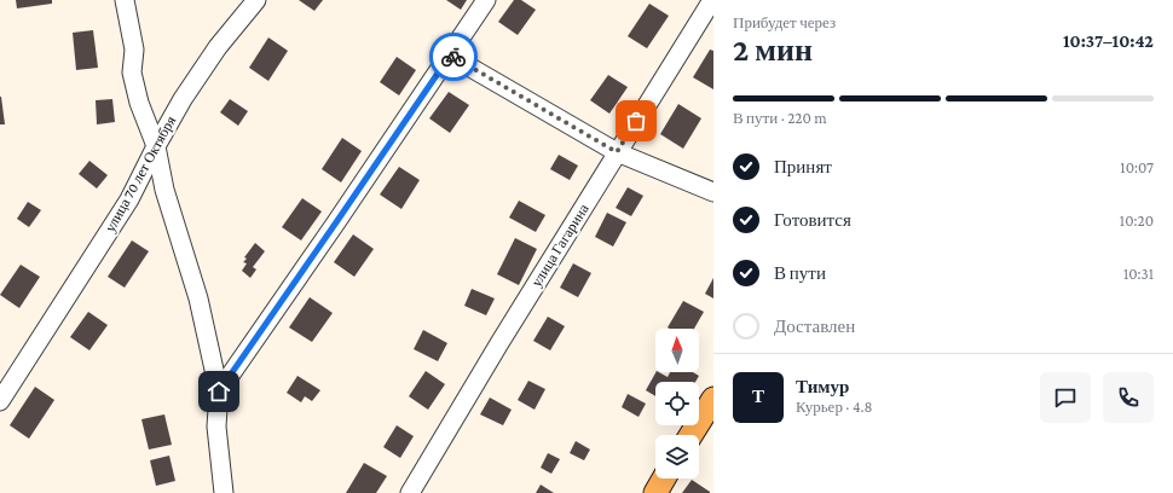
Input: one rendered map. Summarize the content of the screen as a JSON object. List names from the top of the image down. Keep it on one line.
{"streets":{"street":["улица 70 лет Октября","улица Гагарина"]},"north":"top","page":{"heading":["2 мин","Прибудет через","10:37–10:42"],"panel":["Тимур","Курьер · 4.8"],"bar":"В пути · 220 m","list":[["Принят","10:07"],["Готовится","10:20"],["В пути","10:31"],"Доставлен"],"round":"Т"}}
